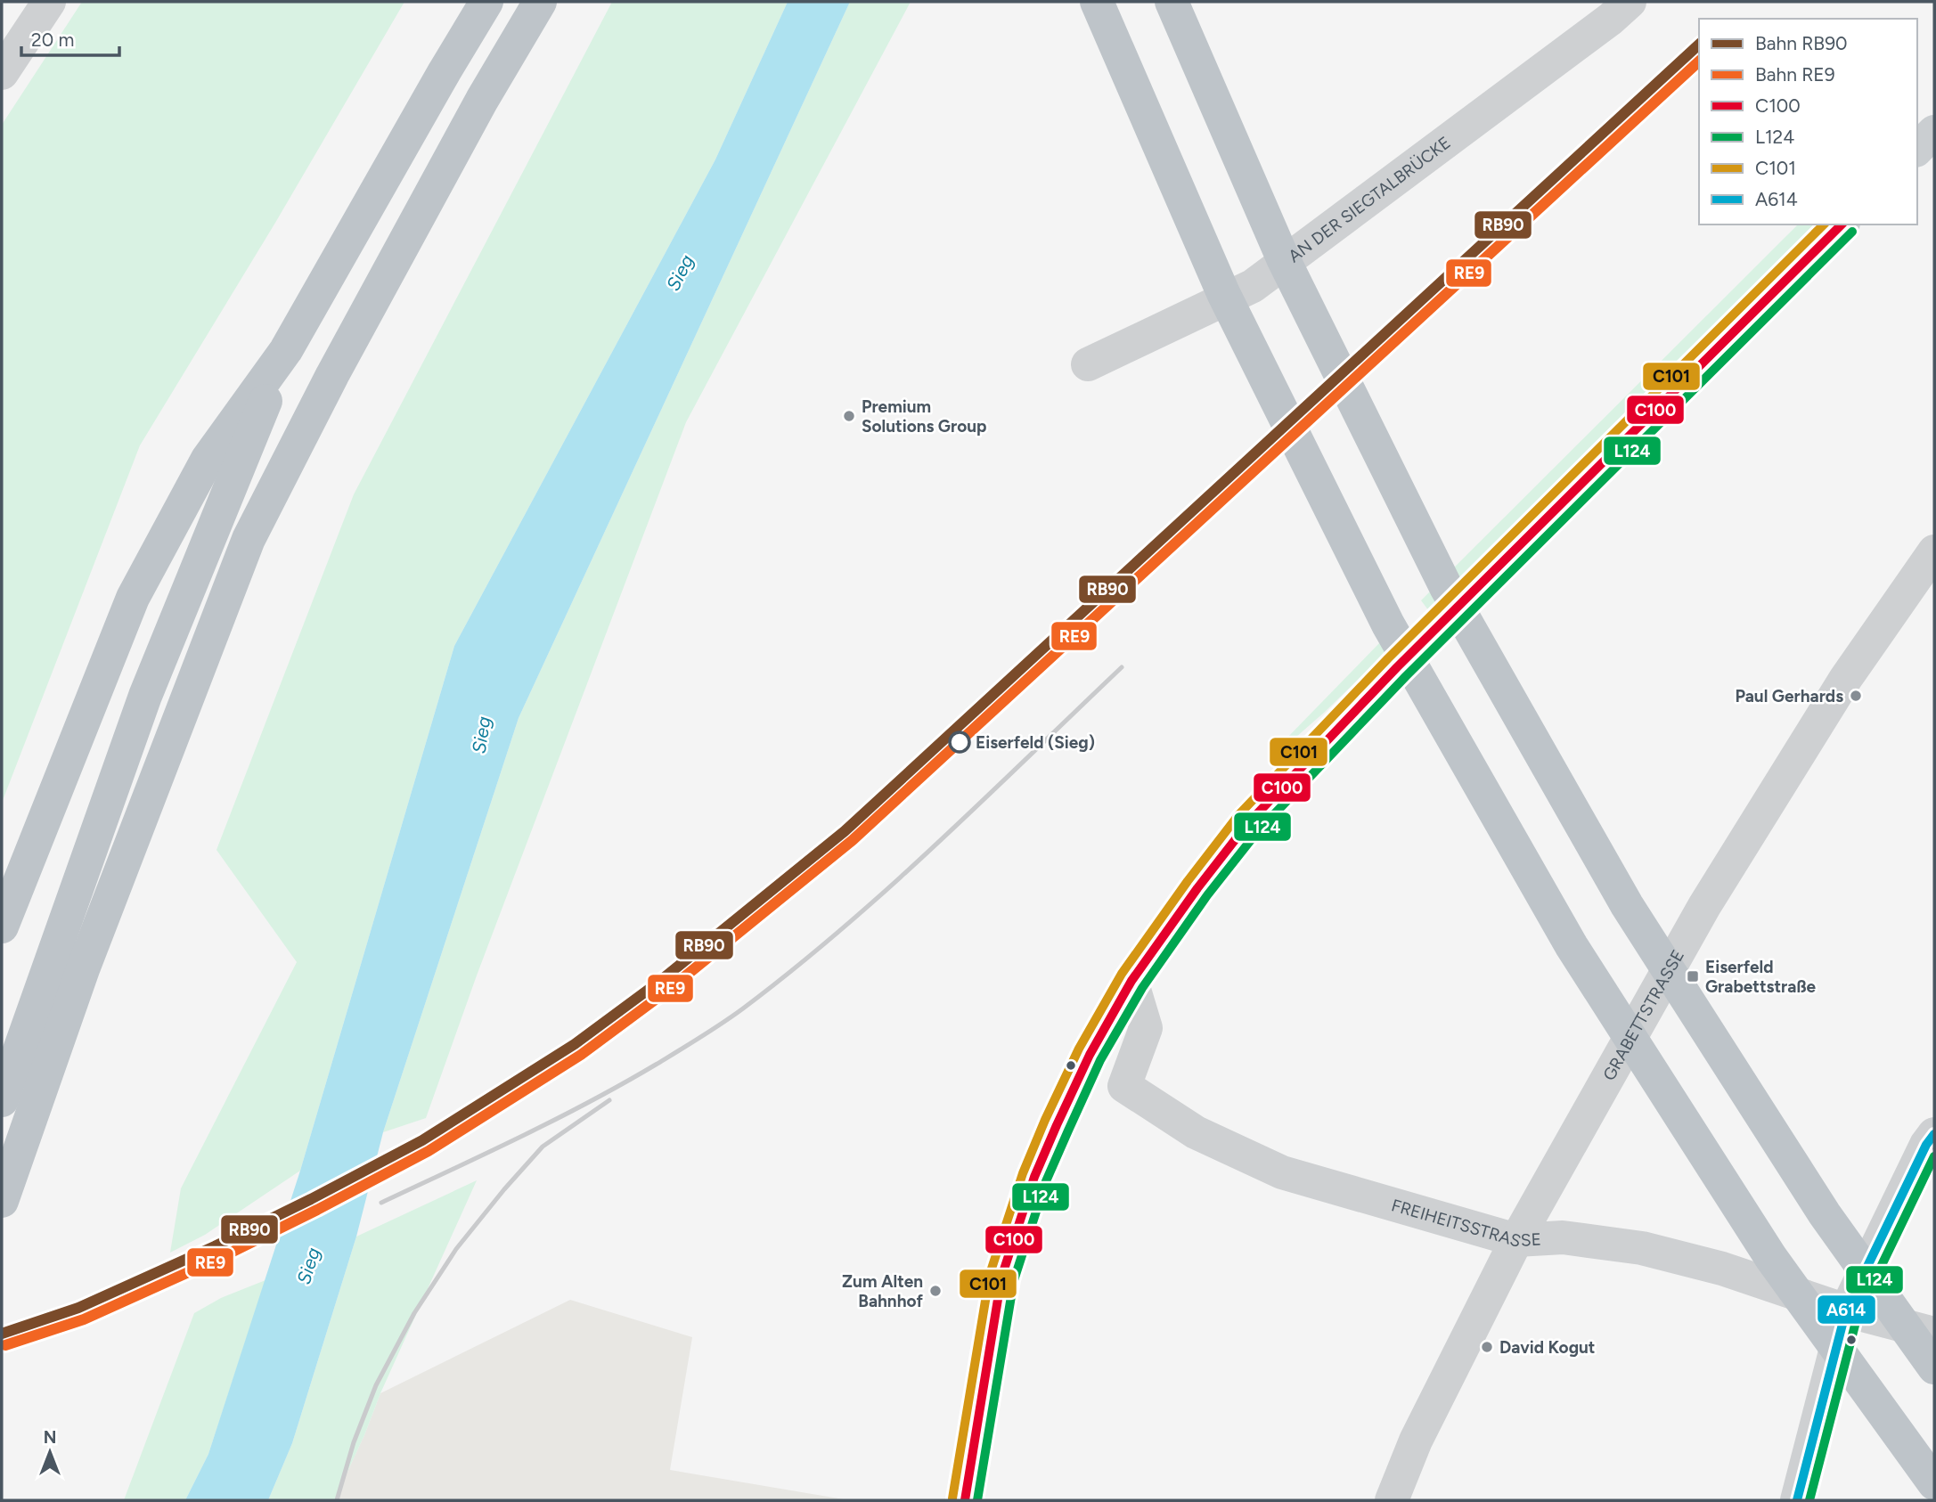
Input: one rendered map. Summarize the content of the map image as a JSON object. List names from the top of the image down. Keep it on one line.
{"streets":{"street":["AN DER SIEGTALBRÜCKE","GRABETTSTRASSE","FREIHEITSSTRASSE"]},"crossings":[["GRABETTSTRASSE","FREIHEITSSTRASSE"]],"water":["Sieg"],"places":{"other":["Premium Solutions Group","Paul Gerhards","Eiserfeld (Sieg)","Zum Alten Bahnhof","David Kogut"],"transit":["Eiserfeld Grabettstraße"]},"lines":["rail line RB90","rail line RE9","transit line C100","transit line C101","transit line L124","transit line A614"],"legend":["Bahn RB90","Bahn RE9","C100","L124","C101","A614"],"scale_bar":"20 m","north":"top"}
